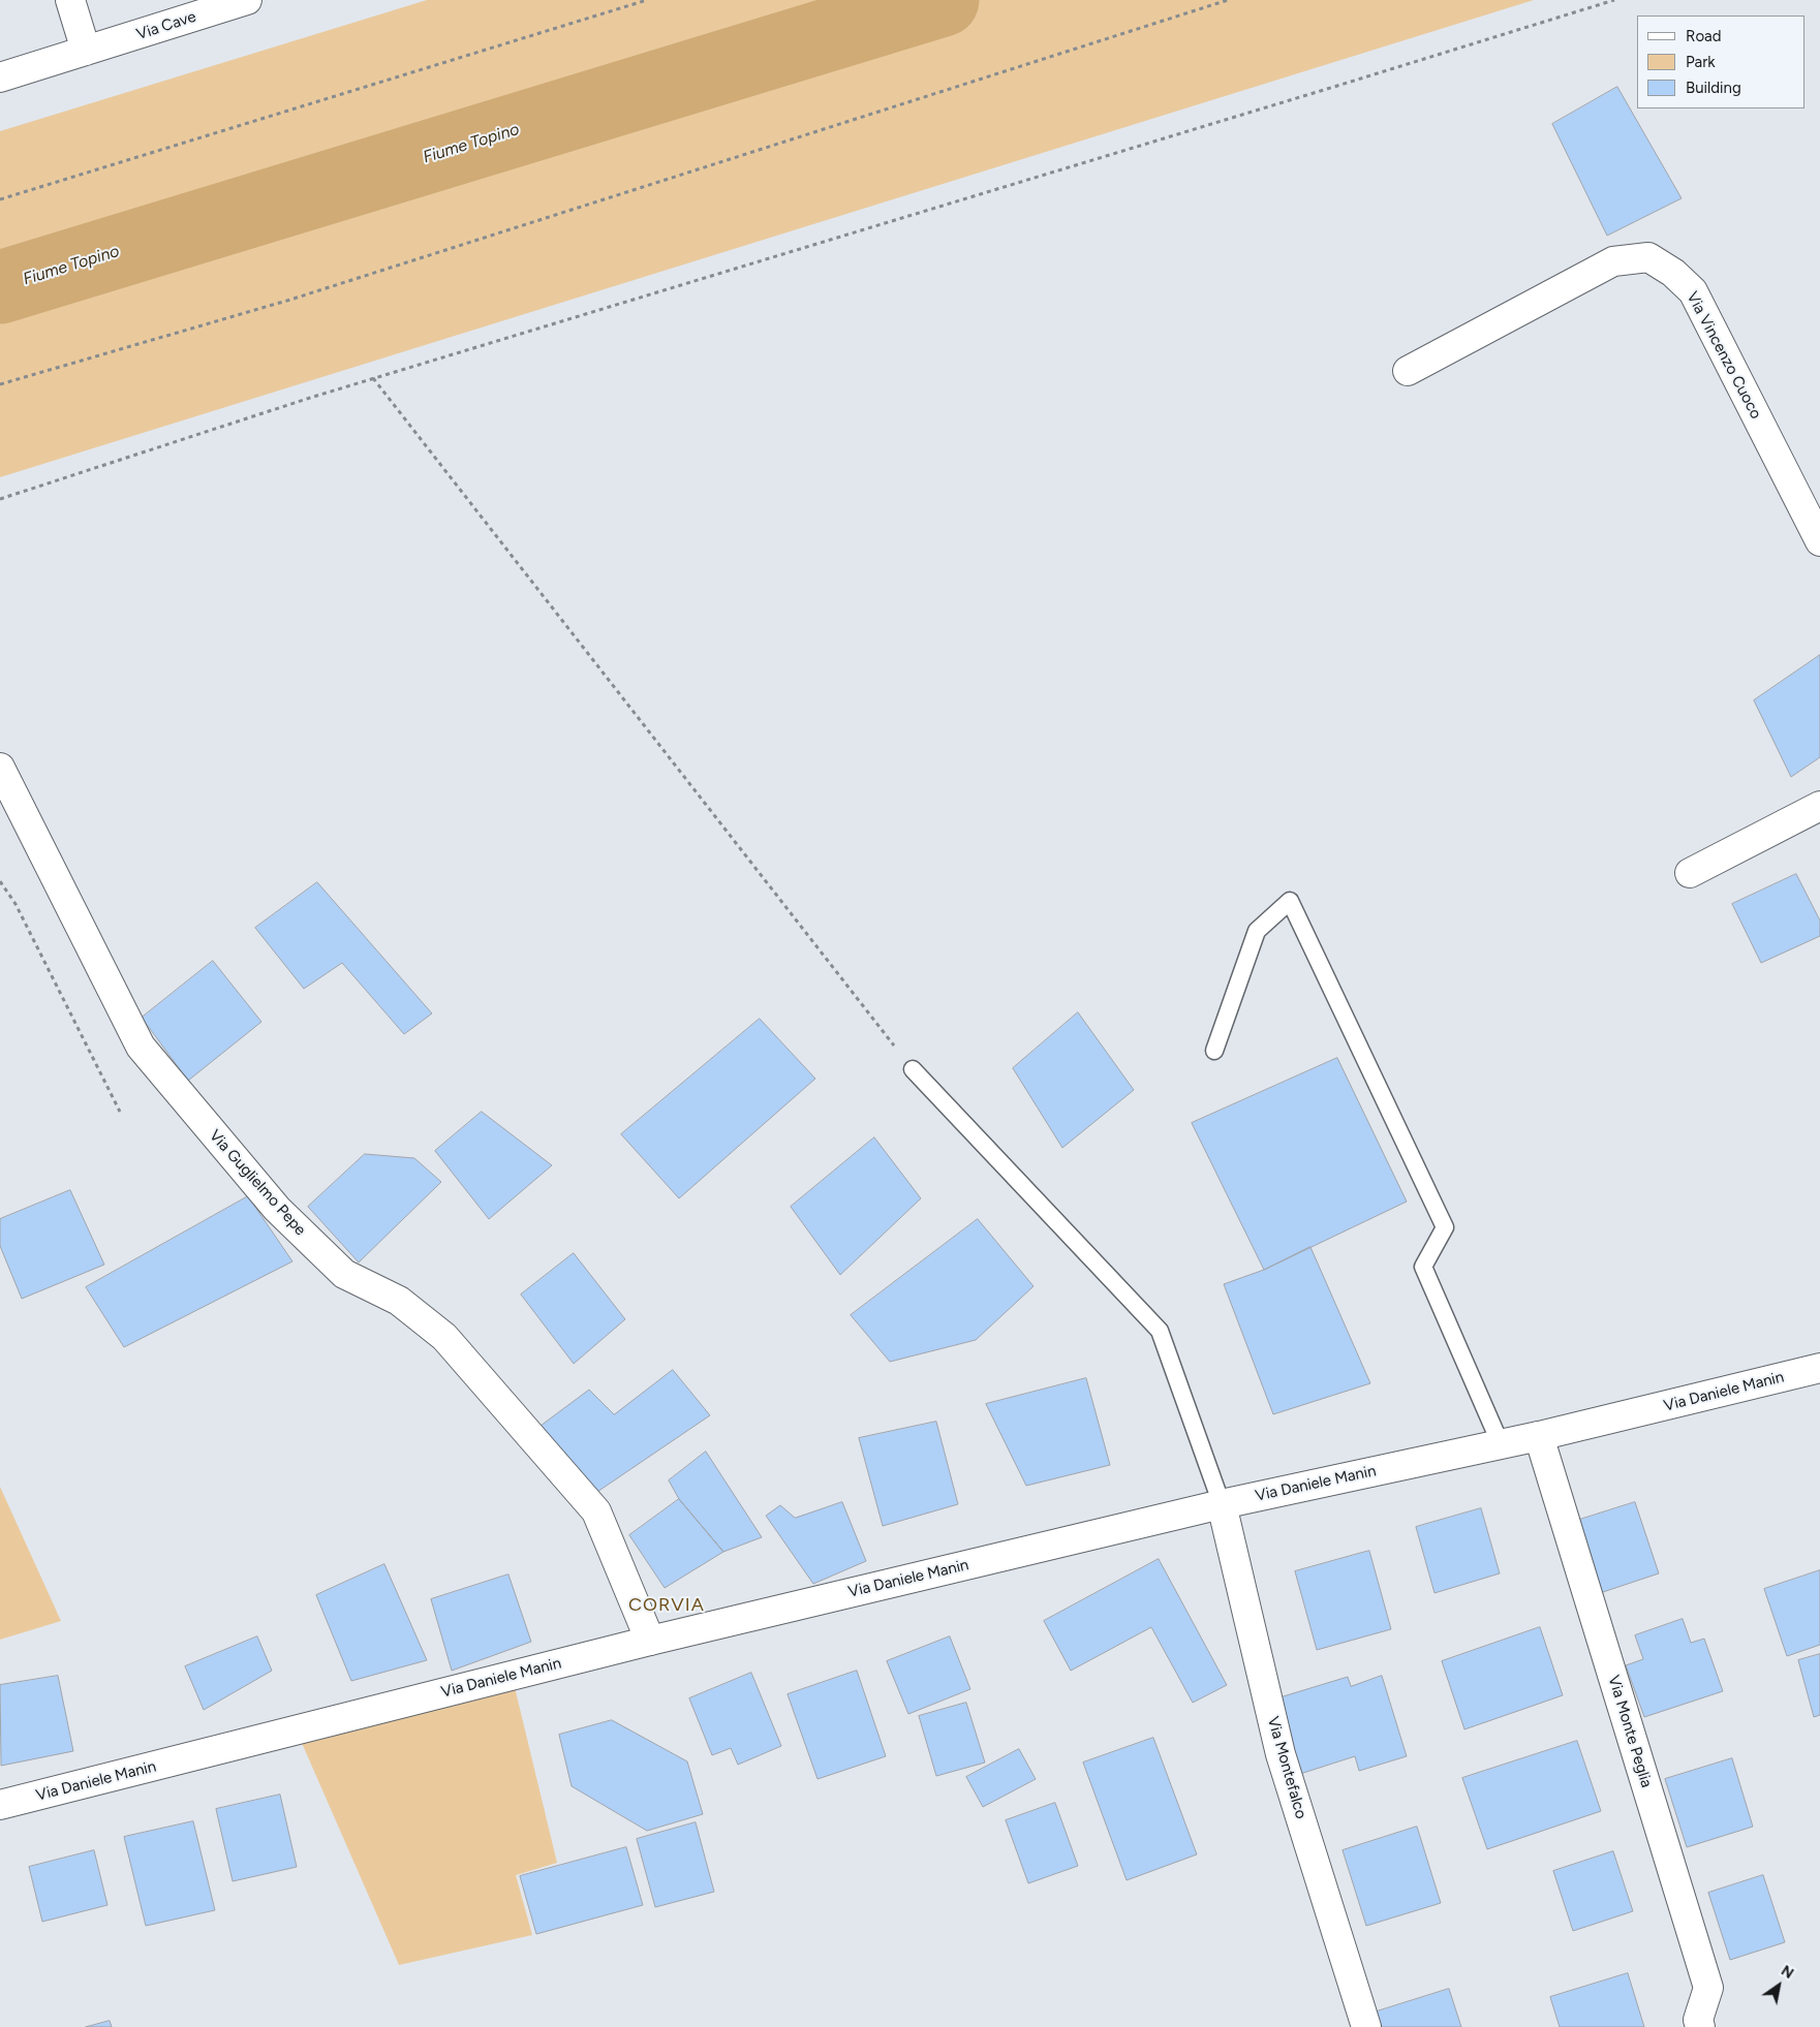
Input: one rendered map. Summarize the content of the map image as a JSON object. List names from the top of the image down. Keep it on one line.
{"streets":{"street":["Via Cave","Via Vincenzo Cuoco","Via Guglielmo Pepe","Via Daniele Manin","Via Monte Peglia","Via Montefalco"]},"crossings":[["Via Guglielmo Pepe","Via Daniele Manin"],["Via Daniele Manin","Via Monte Peglia"],["Via Daniele Manin","Via Montefalco"]],"districts":["CORVIA"],"water":["Fiume Topino"],"legend":["Road","Park","Building"],"north":"top right"}
